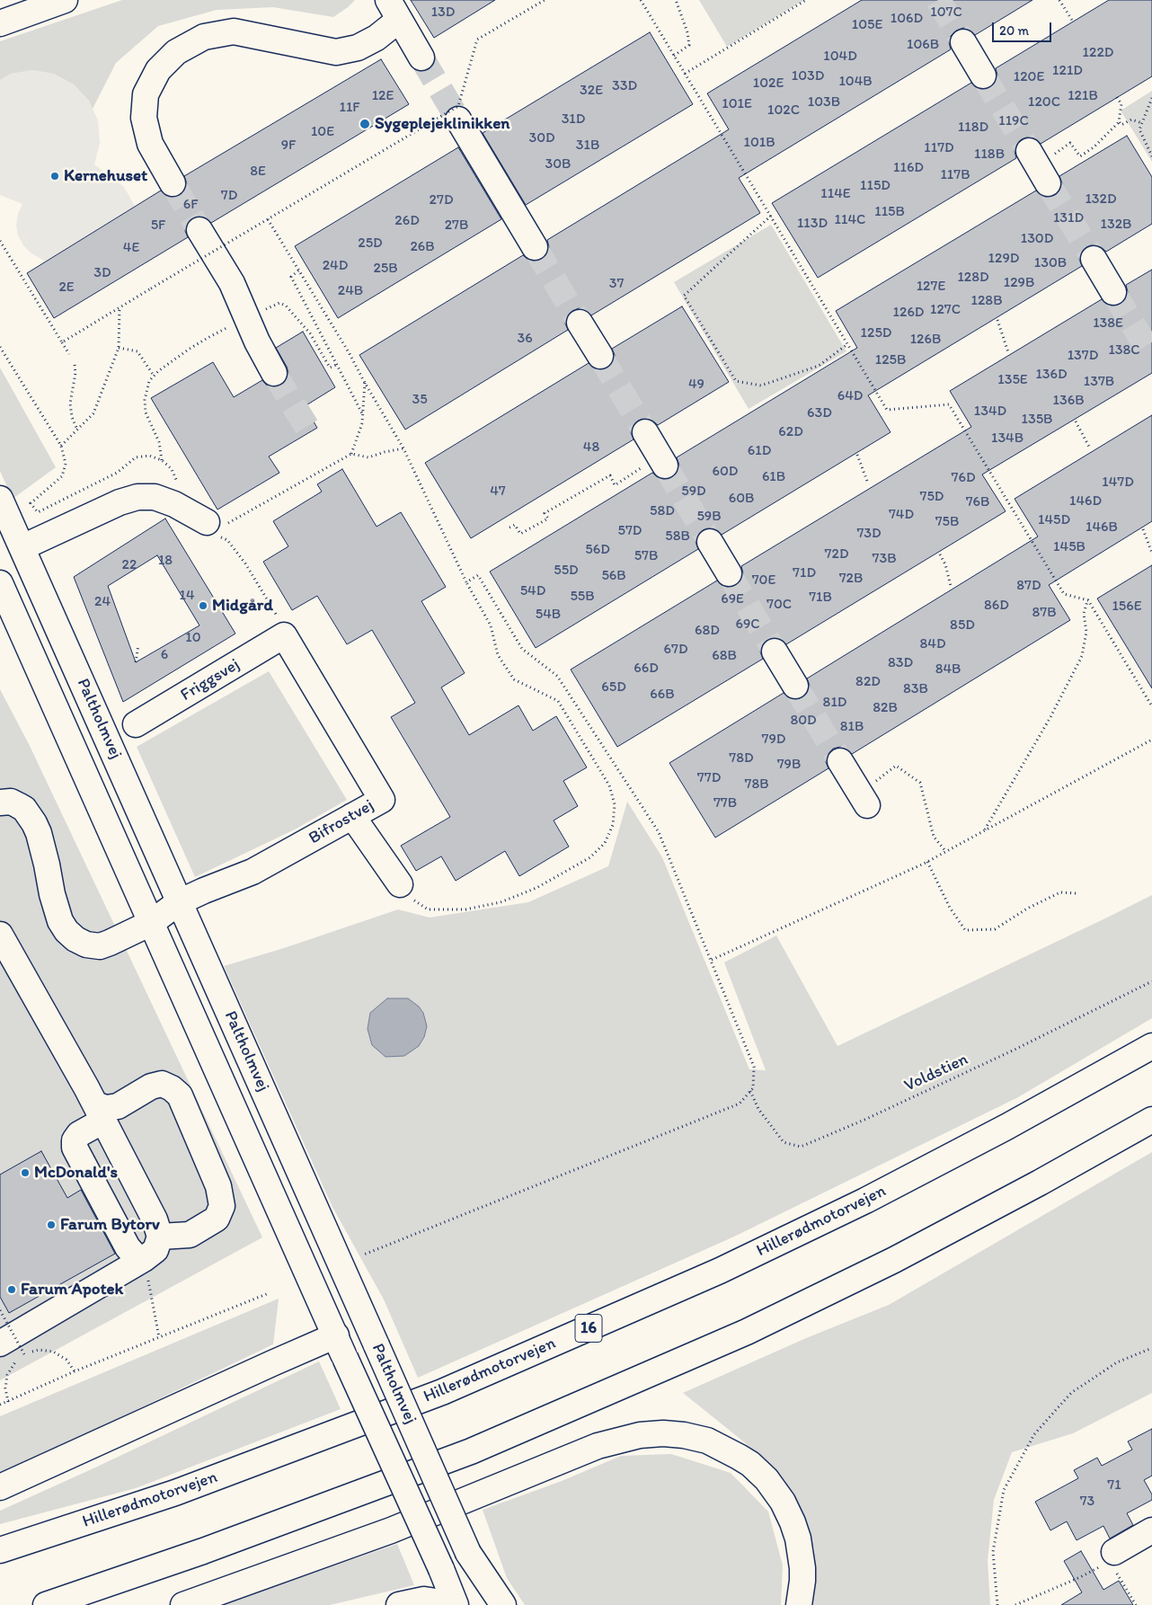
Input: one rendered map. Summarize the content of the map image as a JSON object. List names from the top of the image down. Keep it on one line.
{"streets":{"main road":["Friggsvej","Paltholmvej","Bifrostvej","Hillerødmotorvejen","16"],"path":["Voldstien"]},"crossings":[["Friggsvej","Bifrostvej"],["Paltholmvej","Bifrostvej"]],"places":["Sygeplejeklinikken","Kernehuset","Midgård","McDonald's","Farum Bytorv","Farum Apotek"],"house_numbers":["13D","107C","106D","105E","106B","122D","104D","121D","103D","120E","104B","102E","33D","32E","12E","121B","103B","120C","101E","11F","102C","31D","119C","118D","10E","30D","101B","9F","31B","117D","118B","30B","116D","8E","117B","115D","114E","7D","132D","27D","6F","115B","131D","114C","26D","113D","132B","5F","27B","130D","25D","26B","4E","129D","130B","24D","25B","3D","128D","129B","37","127E","2E","24B","128B","127C","126D","138E","125D","36","126B","138C","137D","125B","136D","135E","137B","49","64D","35","136B","134D","63D","135B","62D","134B","48","61D","60D","61B","76D","147D","47","59D","75D","60B","146D","76B","58D","74D","59B","145D","75B","146B","57D","73D","58B","145B","56D","72D","57B","73B","18","22","55D","71D","56B","72B","70E","87D","54D","14","55B","71B","69E","24","70C","86D","156E","87B","54B","69C","85D","68D","10","84D","67D","6","68B","83D","66D","84B","82D","65D","83B","66B","81D","82B","80D","81B","79D","78D","79B","77D","78B","77B","71","73"],"scale_bar":"20 m"}
